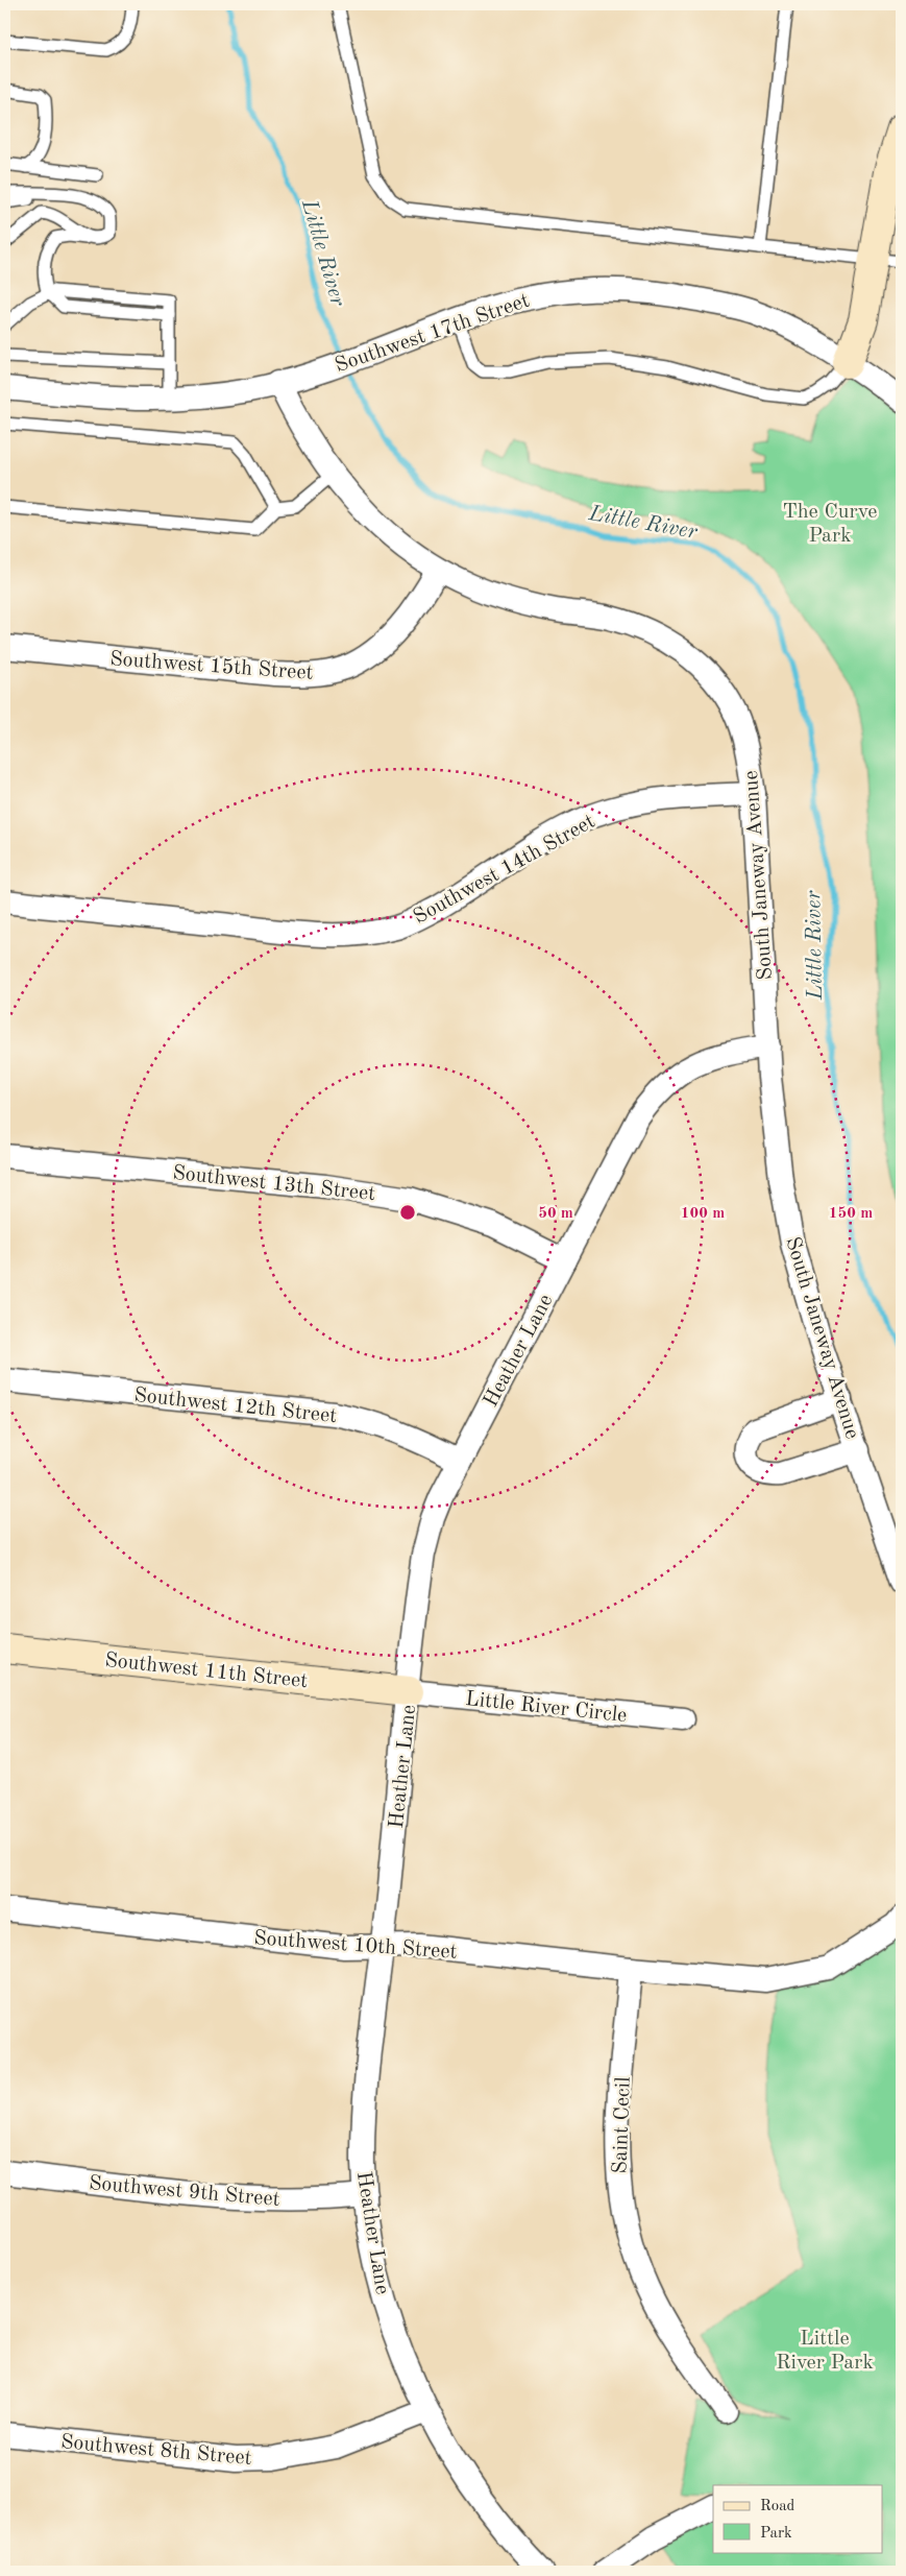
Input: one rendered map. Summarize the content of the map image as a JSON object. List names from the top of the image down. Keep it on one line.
{"streets":{"street":["Southwest 17th Street","Southwest 15th Street","Southwest 14th Street","South Janeway Avenue","Southwest 13th Street","Heather Lane","Southwest 12th Street","Southwest 11th Street","Little River Circle","Southwest 10th Street","Saint Cecil","Southwest 9th Street","Southwest 8th Street"]},"crossings":[["Southwest 17th Street","South Janeway Avenue"],["Southwest 15th Street","South Janeway Avenue"],["Southwest 14th Street","South Janeway Avenue"],["South Janeway Avenue","Heather Lane"],["Southwest 13th Street","Heather Lane"],["Heather Lane","Southwest 12th Street"],["Heather Lane","Southwest 11th Street"],["Heather Lane","Little River Circle"],["Heather Lane","Southwest 10th Street"],["Heather Lane","Southwest 9th Street"],["Heather Lane","Southwest 8th Street"],["Southwest 11th Street","Little River Circle"],["Southwest 10th Street","Saint Cecil"]],"water":["Little River"],"parks":["The Curve Park","Little River Park"],"legend":["Road","Park"],"rings":["50 m","100 m","150 m"]}
